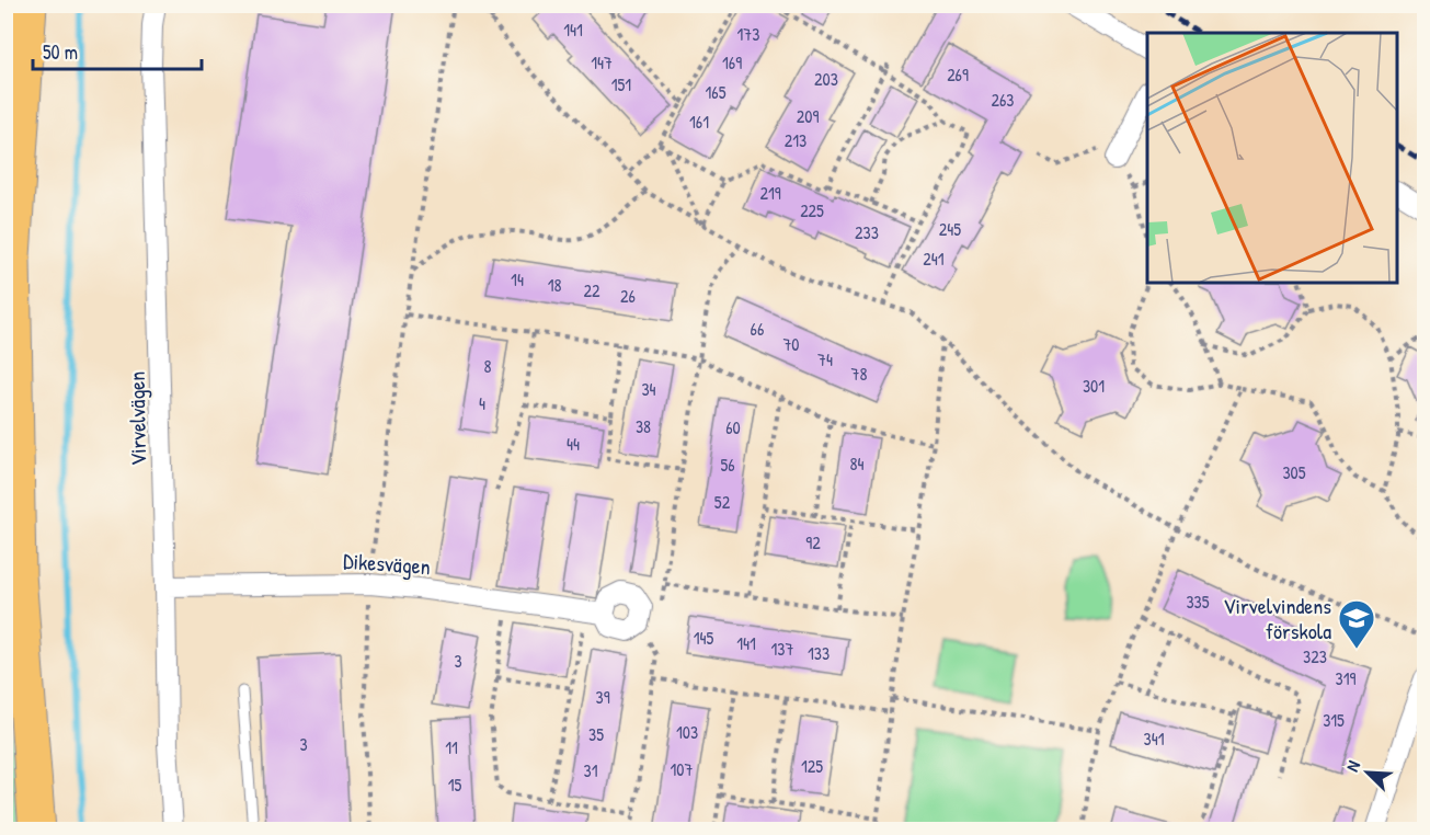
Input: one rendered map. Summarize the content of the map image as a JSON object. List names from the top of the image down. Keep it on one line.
{"streets":{"street":["Virvelvägen","Dikesvägen"]},"crossings":[["Virvelvägen","Dikesvägen"]],"places":{"school or university":["Virvelvindens förskola"]},"house_numbers":["141","173","147","169","269","203","151","165","263","209","161","213","219","225","245","233","241","14","18","22","26","66","70","74","8","78","301","34","4","38","60","44","84","56","305","52","92","335","145","141","137","133","323","3","319","39","315","103","35","341","3","11","125","107","31","15"],"scale_bar":"50 m","north":"top left"}
